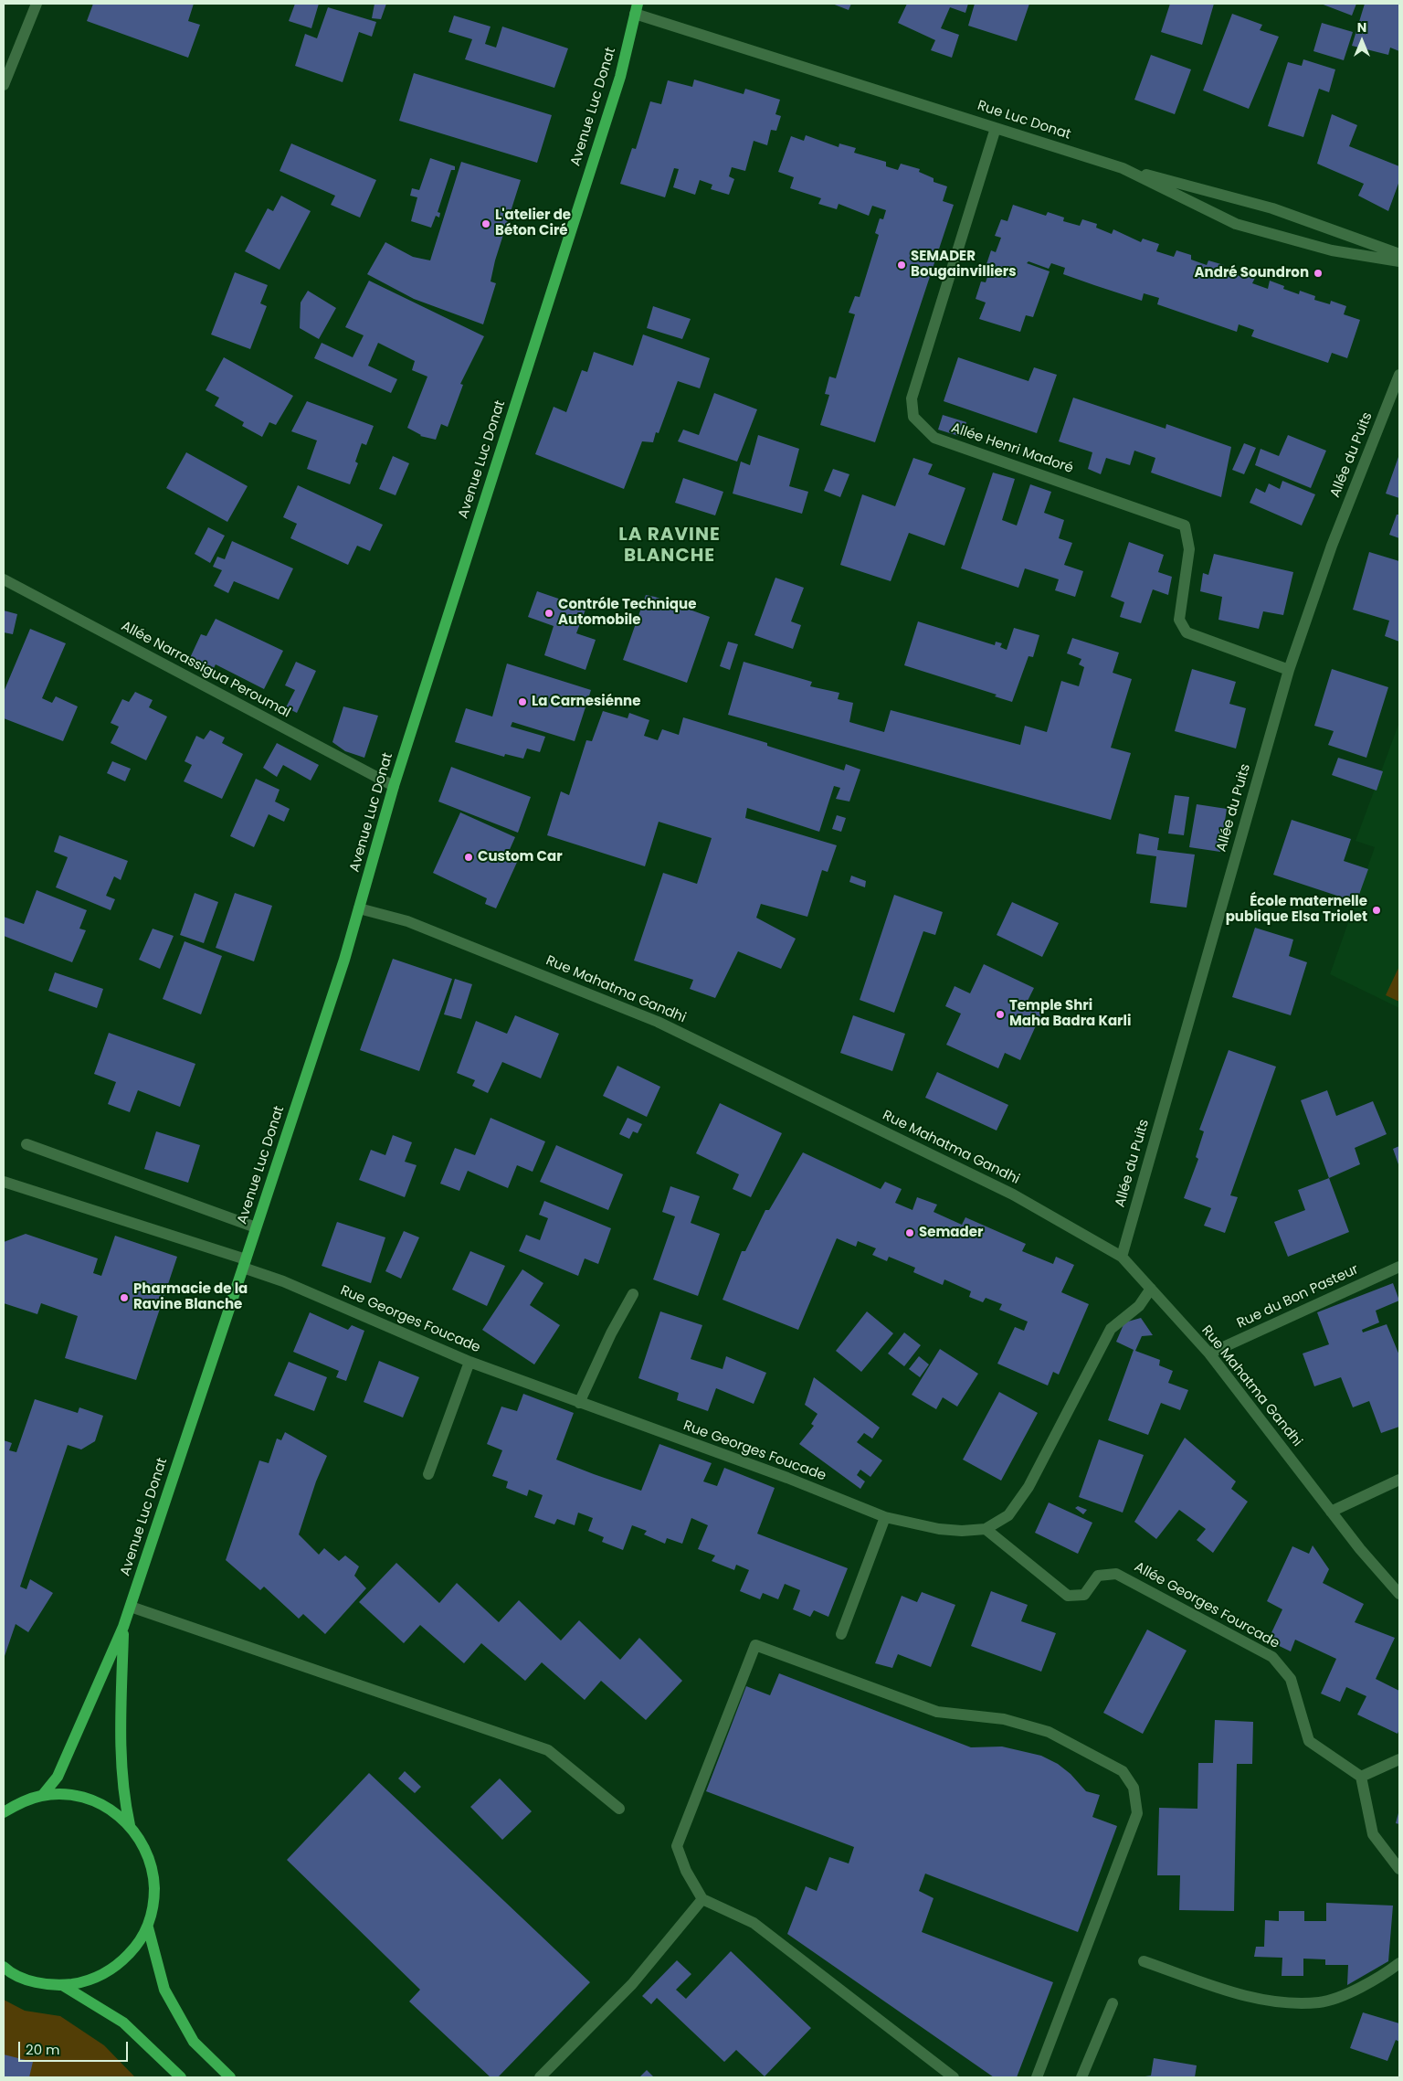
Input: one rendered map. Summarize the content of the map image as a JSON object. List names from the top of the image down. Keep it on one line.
{"streets":{"main road":["Avenue Luc Donat"],"street":["Rue Luc Donat","Allée Henri Madoré","Allée du Puits","Allée Narrassigua Peroumal","Rue Mahatma Gandhi","Rue du Bon Pasteur","Rue Georges Foucade","Allée Georges Fourcade"]},"crossings":[["Avenue Luc Donat","Rue Luc Donat"],["Avenue Luc Donat","Allée Narrassigua Peroumal"],["Avenue Luc Donat","Rue Mahatma Gandhi"],["Avenue Luc Donat","Rue Georges Foucade"],["Rue Luc Donat","Allée Henri Madoré"],["Allée Henri Madoré","Allée du Puits"],["Allée du Puits","Rue Mahatma Gandhi"],["Rue Mahatma Gandhi","Rue du Bon Pasteur"],["Rue Mahatma Gandhi","Rue Georges Foucade"],["Rue Georges Foucade","Allée Georges Fourcade"]],"districts":["LA RAVINE BLANCHE"],"places":["L'atelier de Béton Ciré","SEMADER Bougainvilliers","André Soundron","Contróle Technique Automobile","La Carnesiénne","Custom Car","École maternelle publique Elsa Triolet","Temple Shri Maha Badra Karli","Semader","Pharmacie de la Ravine Blanche"],"scale_bar":"20 m","north":"top"}
